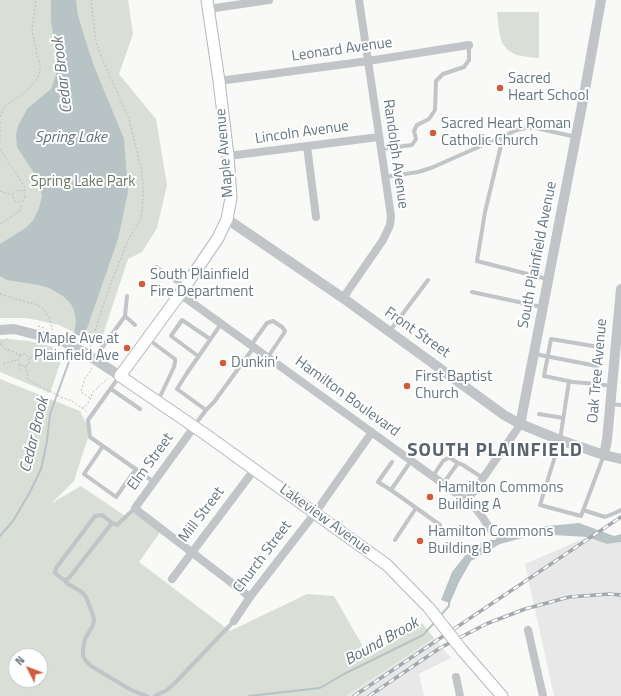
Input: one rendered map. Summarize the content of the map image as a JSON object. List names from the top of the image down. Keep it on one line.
{"streets":{"main road":["Maple Avenue","Lakeview Avenue"],"street":["Leonard Avenue","Lincoln Avenue","Randolph Avenue","South Plainfield Avenue","Front Street","Oak Tree Avenue","Hamilton Boulevard","Elm Street","Mill Street","Church Street"]},"crossings":[["Leonard Avenue","Maple Avenue"],["Leonard Avenue","Randolph Avenue"],["Lincoln Avenue","Maple Avenue"],["Lincoln Avenue","Randolph Avenue"],["Maple Avenue","Front Street"],["Maple Avenue","Hamilton Boulevard"],["Maple Avenue","Lakeview Avenue"],["Randolph Avenue","Front Street"],["South Plainfield Avenue","Front Street"],["South Plainfield Avenue","Hamilton Boulevard"],["Front Street","Oak Tree Avenue"],["Hamilton Boulevard","Church Street"],["Elm Street","Mill Street"],["Elm Street","Lakeview Avenue"],["Elm Street","Church Street"],["Mill Street","Lakeview Avenue"],["Lakeview Avenue","Church Street"]],"districts":["SOUTH PLAINFIELD"],"water":["Cedar Brook","Spring Lake","Bound Brook"],"parks":["Spring Lake Park"],"places":["Sacred Heart School","Sacred Heart Roman Catholic Church","South Plainfield Fire Department","Maple Ave at Plainfield Ave","Dunkin'","First Baptist Church","Hamilton Commons Building A","Hamilton Commons Building B"],"north":"top left"}
